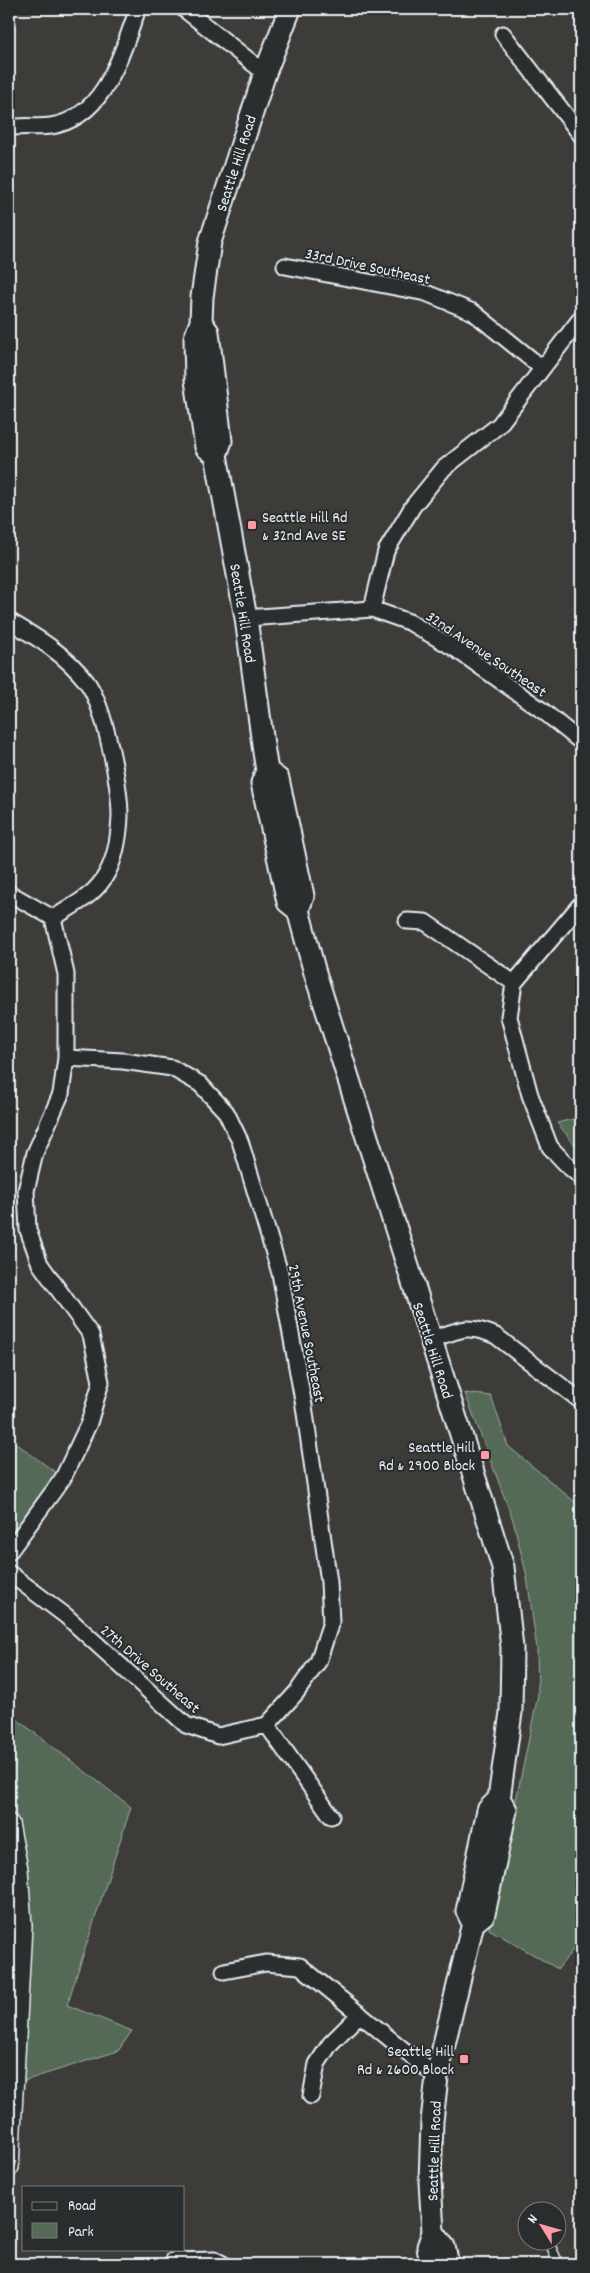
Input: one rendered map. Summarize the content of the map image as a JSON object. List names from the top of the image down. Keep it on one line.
{"streets":{"main road":["Seattle Hill Road"],"street":["33rd Drive Southeast","32nd Avenue Southeast","29th Avenue Southeast","27th Drive Southeast"]},"crossings":[["Seattle Hill Road","32nd Avenue Southeast"],["29th Avenue Southeast","27th Drive Southeast"]],"places":{"transit":["Seattle Hill Rd & 32nd Ave SE","Seattle Hill Rd & 2900 Block","Seattle Hill Rd & 2600 Block"]},"legend":["Road","Park"],"north":"top left"}
